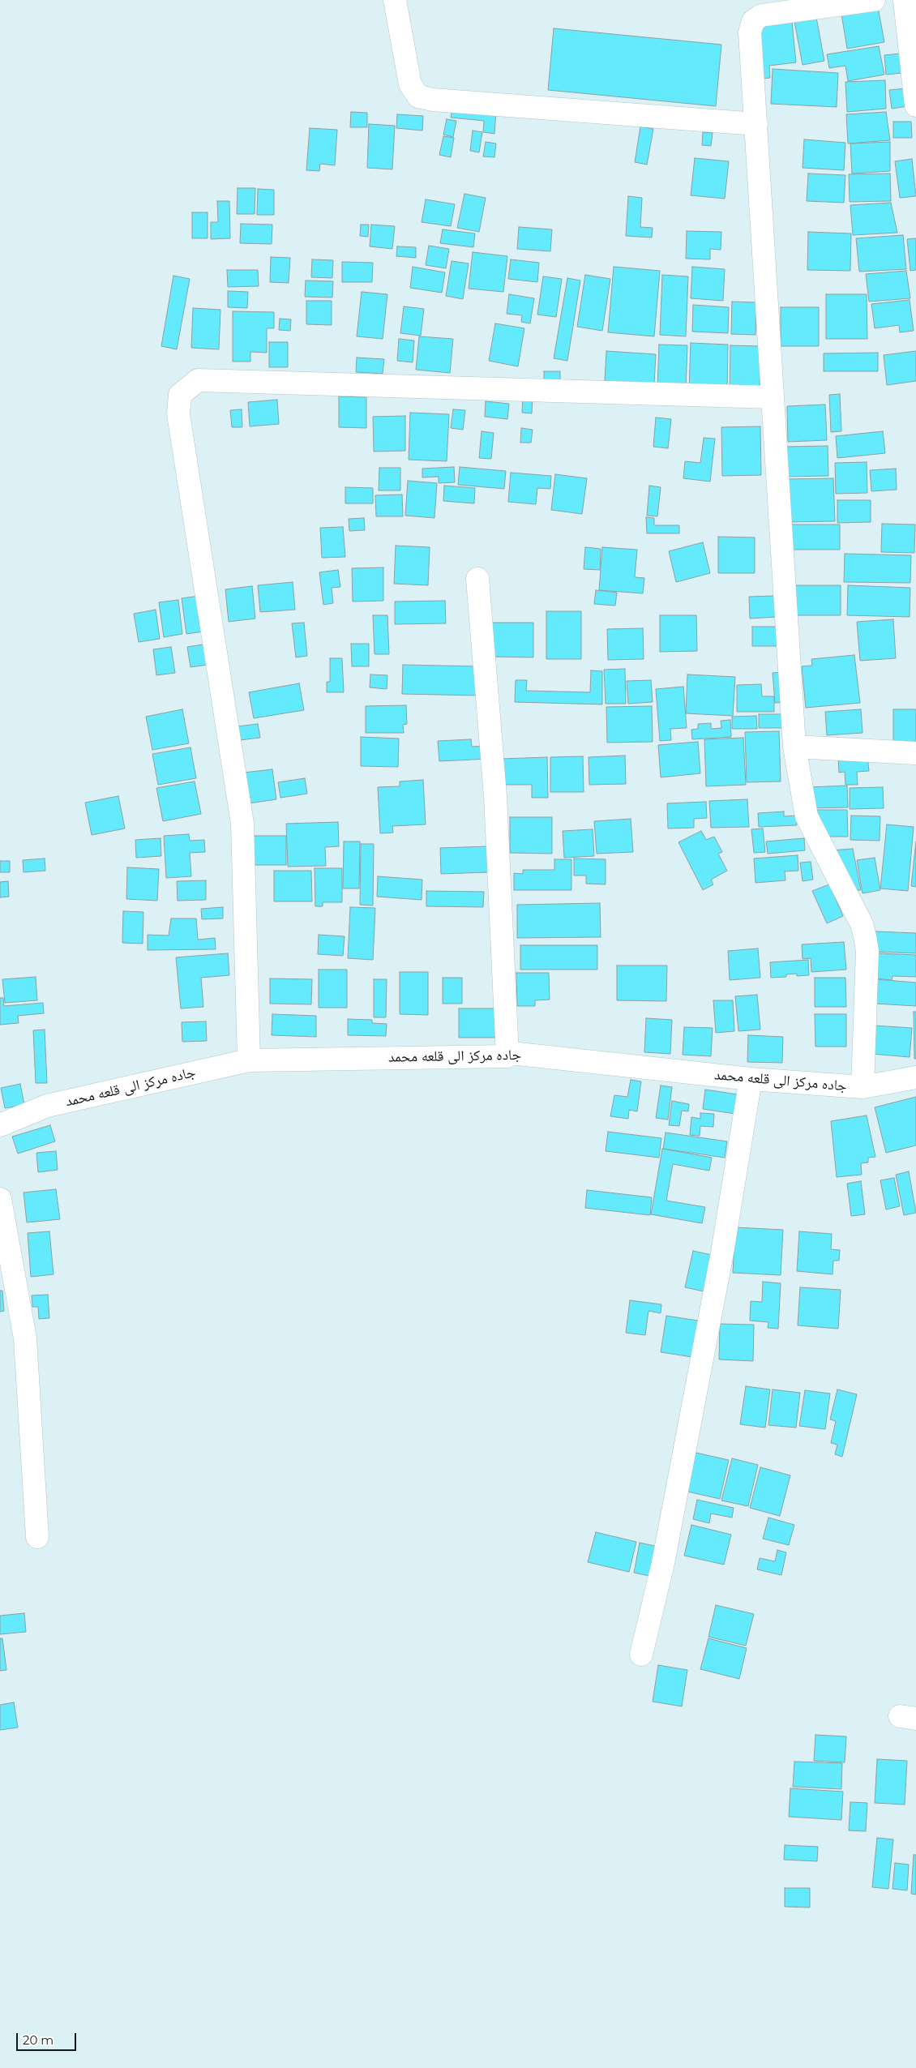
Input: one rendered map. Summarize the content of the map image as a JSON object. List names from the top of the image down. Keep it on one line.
{"streets":{"street":["جاده مرکز الی قلعه محمد"]},"scale_bar":"20 m"}
